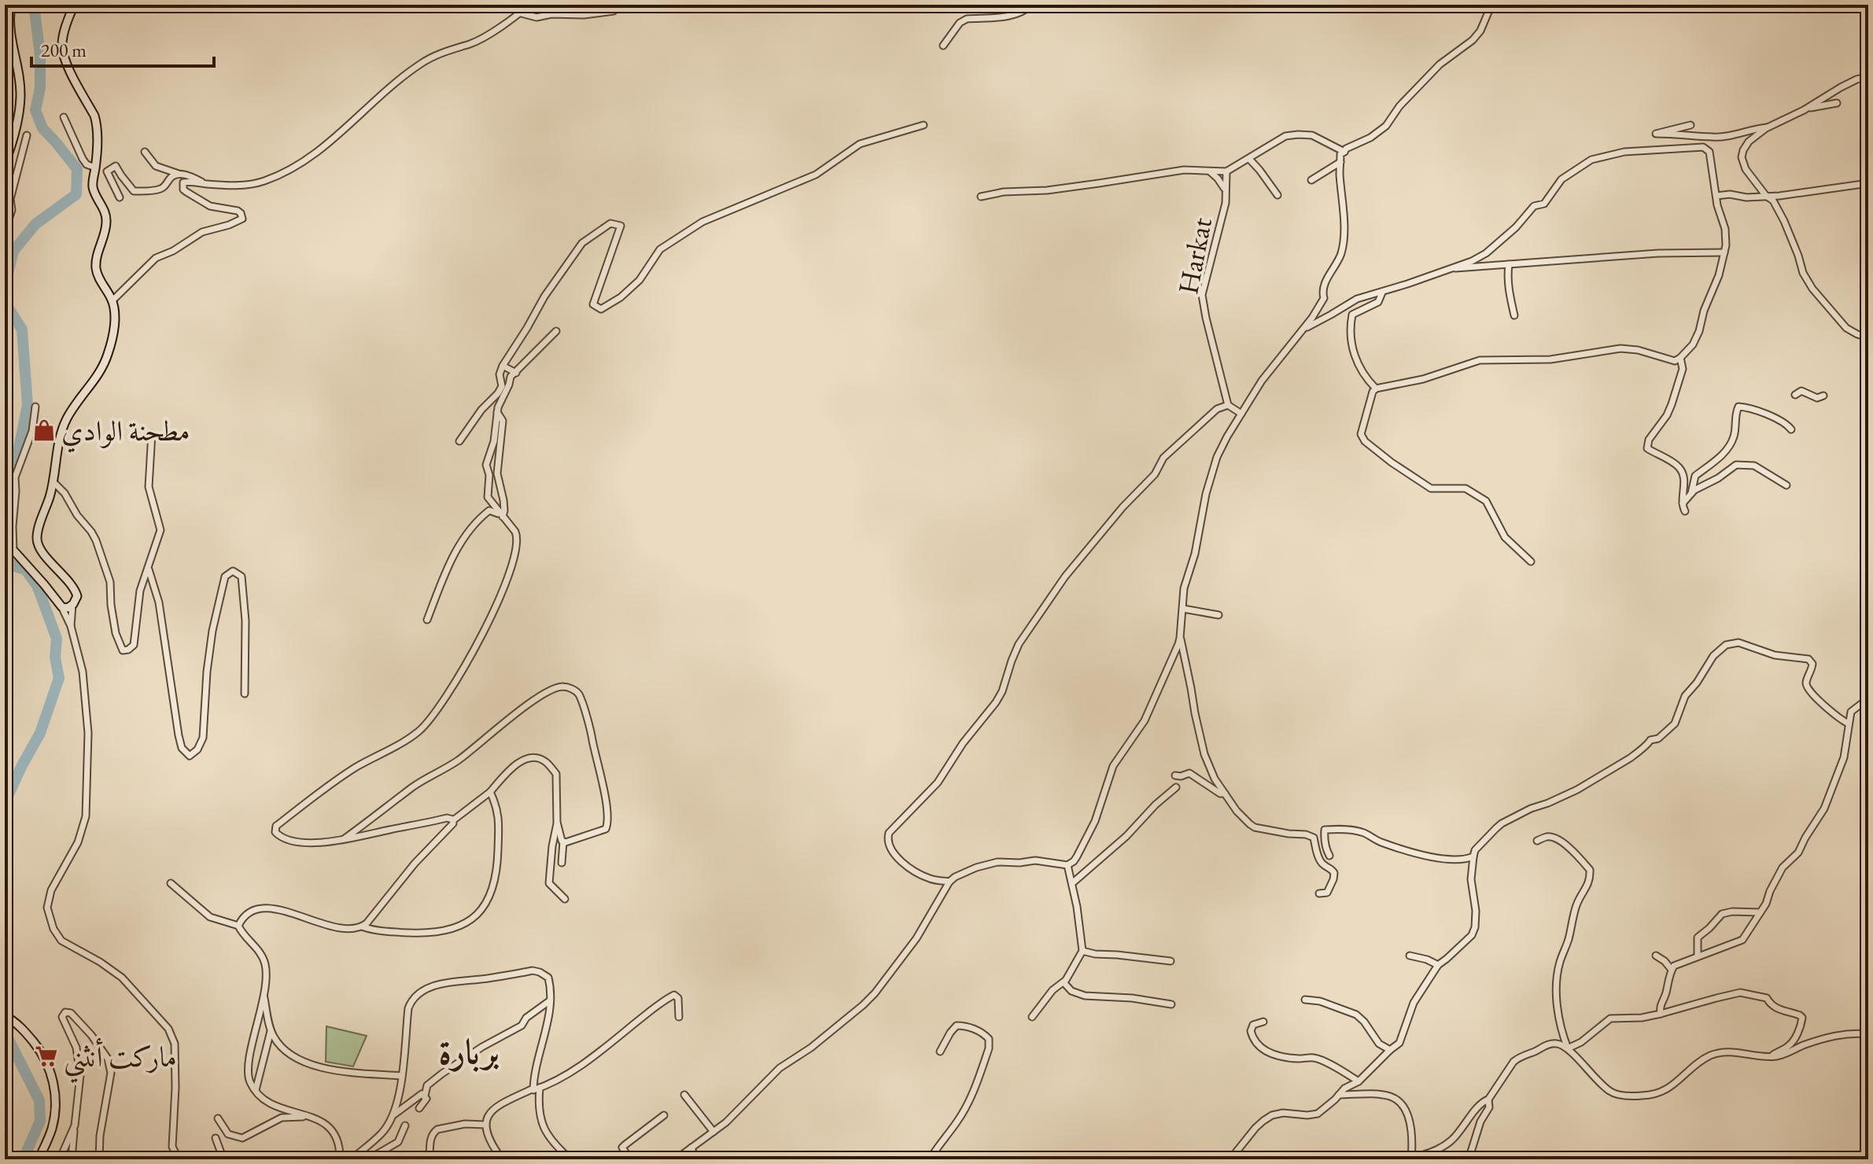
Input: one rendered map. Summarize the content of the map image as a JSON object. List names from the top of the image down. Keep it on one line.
{"streets":{"street":["Harkat"]},"districts":["بربارة"],"places":{"shop":["مطحنة الوادي"],"supermarket":["ماركت أنثني"]},"scale_bar":"200 m"}
